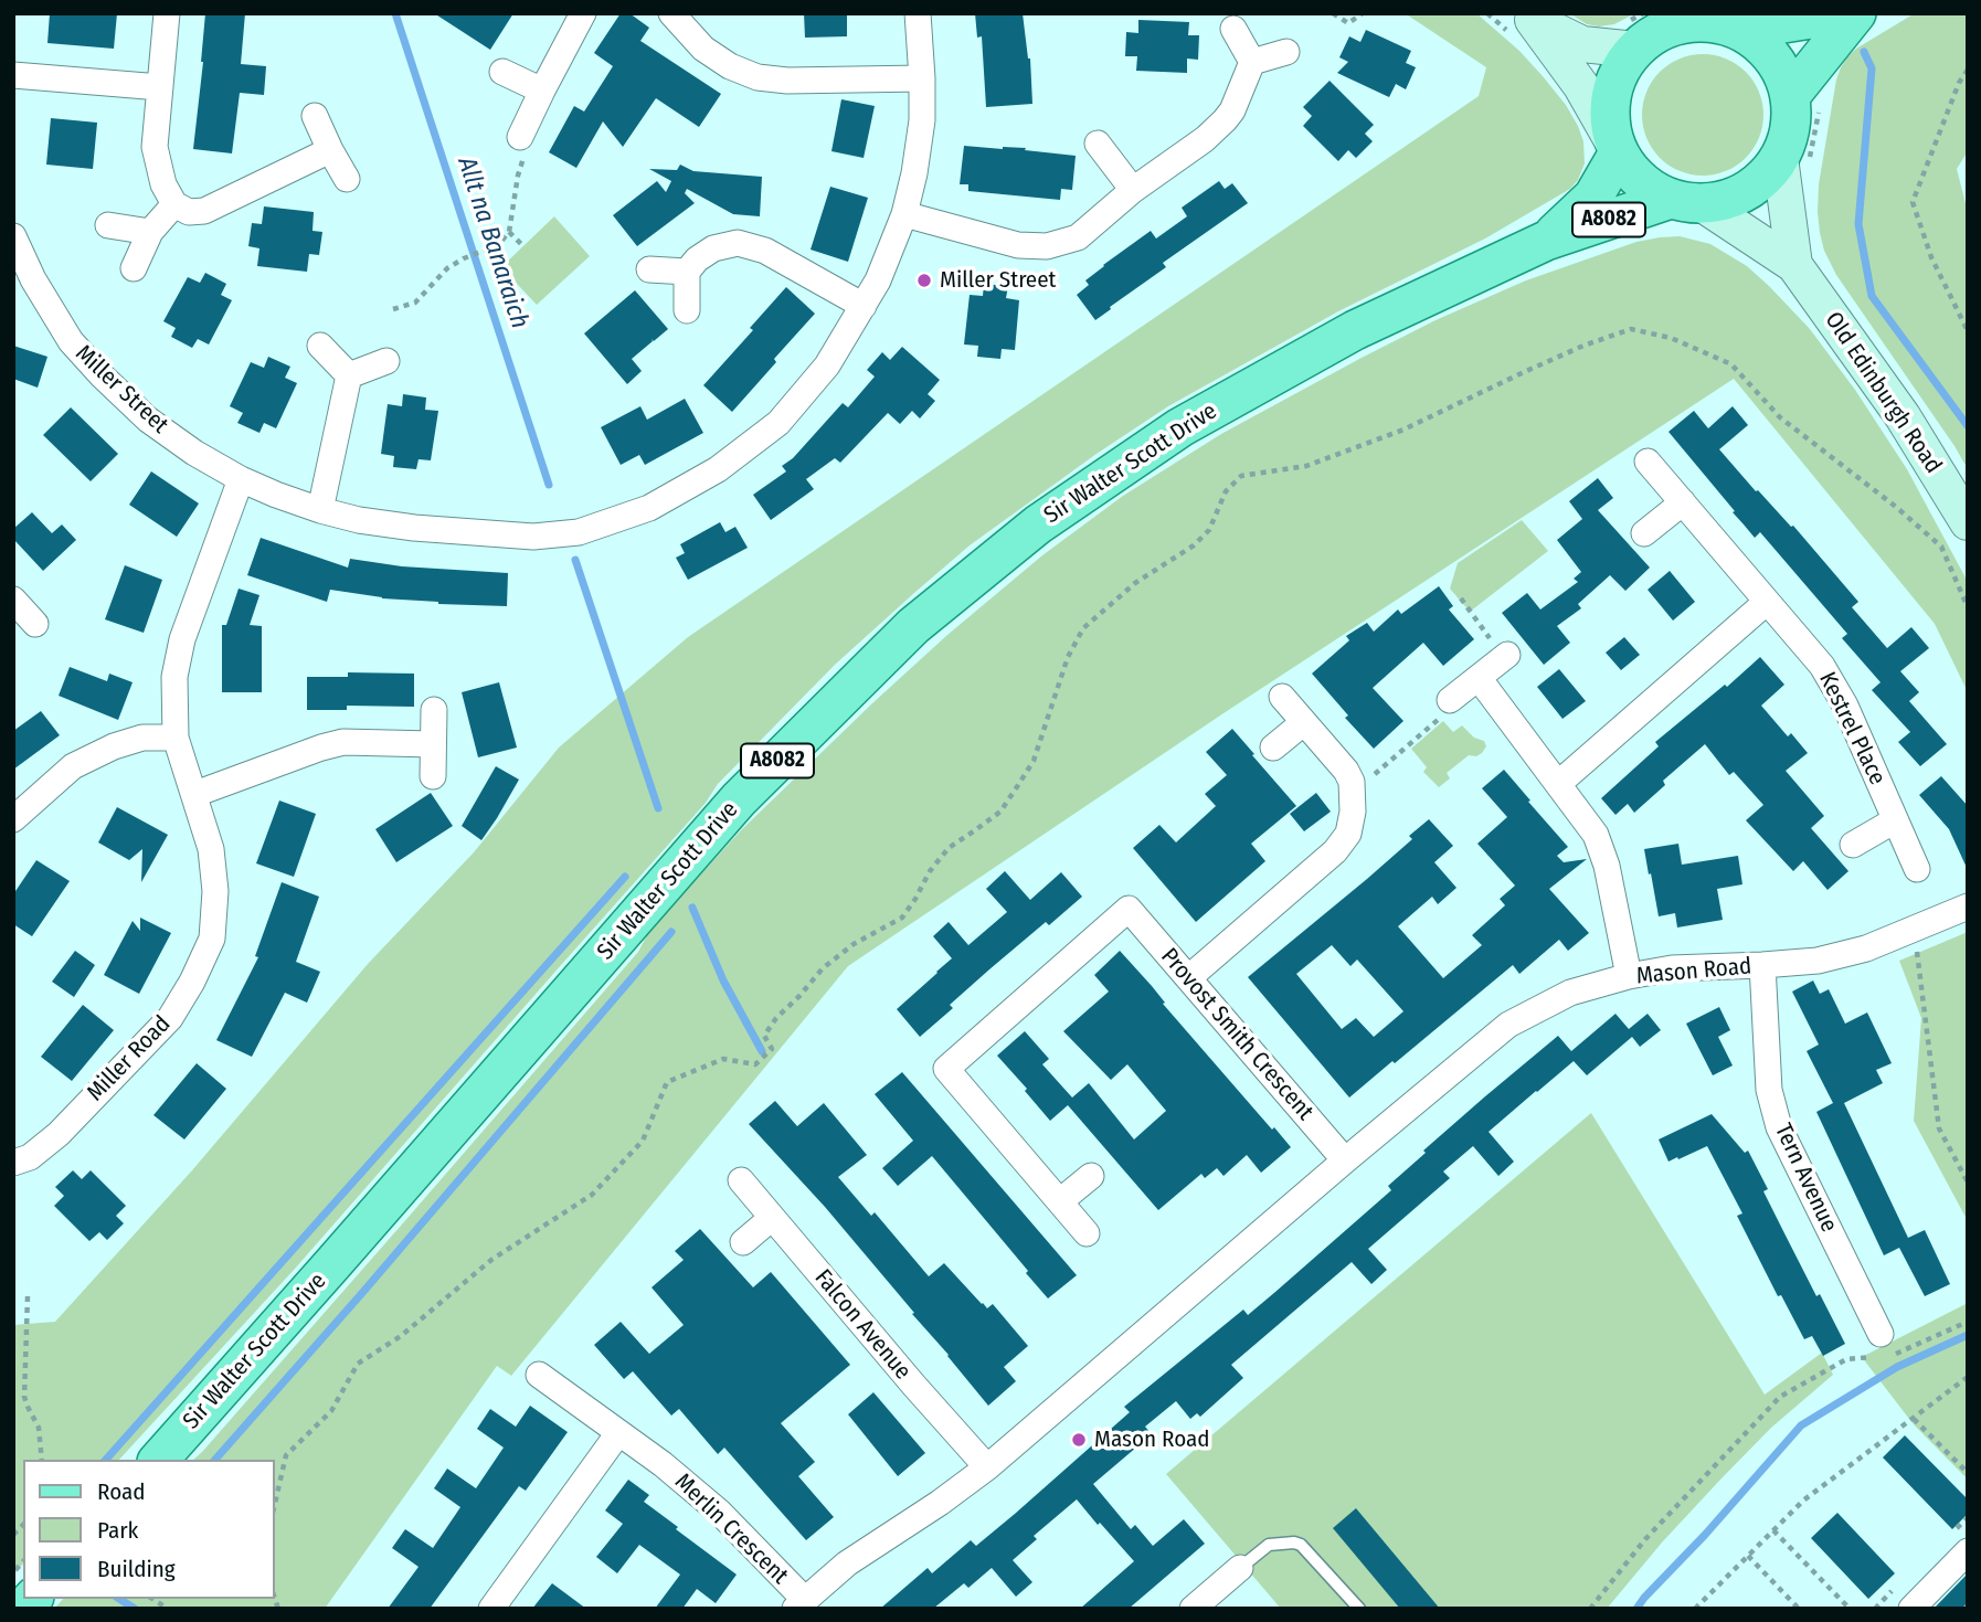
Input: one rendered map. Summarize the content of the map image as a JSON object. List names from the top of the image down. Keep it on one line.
{"streets":{"main road":["A8082","Sir Walter Scott Drive"],"street":["Miller Street","Old Edinburgh Road","Kestrel Place","Mason Road","Provost Smith Crescent","Miller Road","Tern Avenue","Falcon Avenue","Merlin Crescent"]},"crossings":[["A8082","Old Edinburgh Road"],["A8082","Sir Walter Scott Drive"],["Miller Street","Miller Road"],["Old Edinburgh Road","Sir Walter Scott Drive"],["Mason Road","Provost Smith Crescent"],["Mason Road","Tern Avenue"],["Mason Road","Falcon Avenue"],["Mason Road","Merlin Crescent"]],"water":["Allt na Banaraich"],"places":["Miller Street","Mason Road"],"legend":["Road","Park","Building"]}
